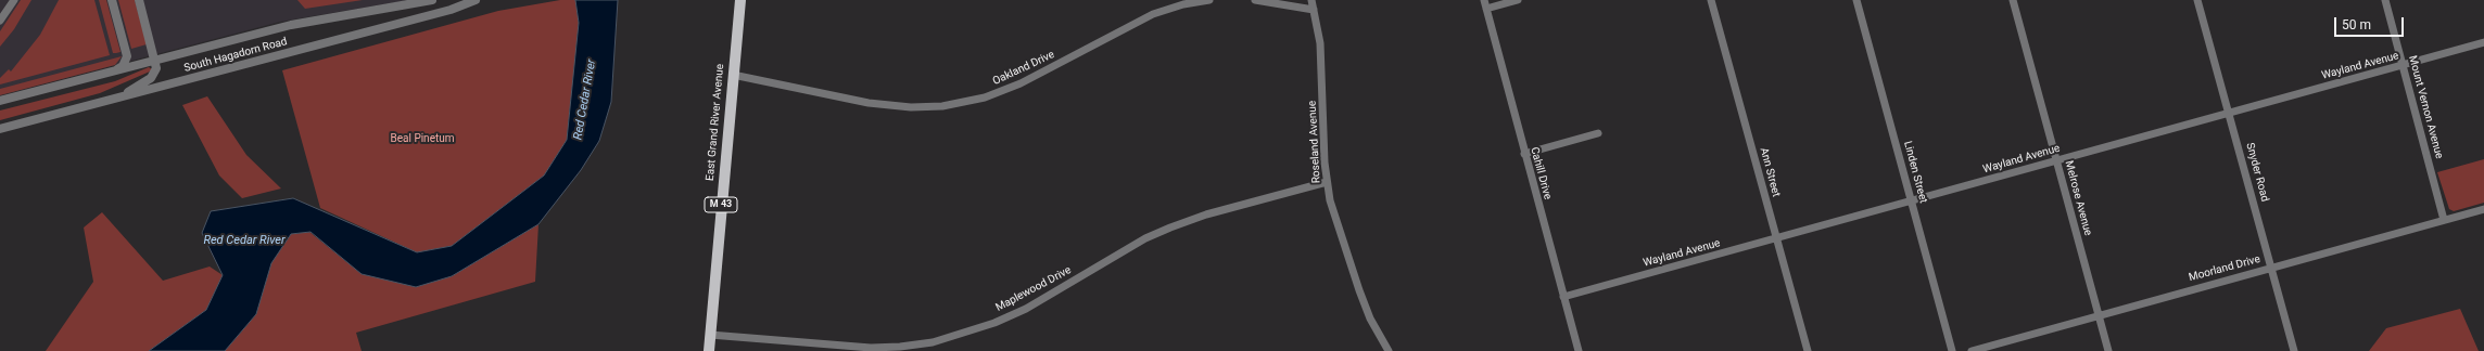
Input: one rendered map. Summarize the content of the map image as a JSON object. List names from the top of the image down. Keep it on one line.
{"streets":{"main road":["East Grand River Avenue","M 43"],"street":["South Hagadorn Road","Wayland Avenue","Oakland Drive","Mount Vernon Avenue","Roseland Avenue","Ann Street","Linden Street","Snyder Road","Cahill Drive","Melrose Avenue","Moorland Drive","Maplewood Drive"]},"crossings":[["Wayland Avenue","Mount Vernon Avenue"],["Wayland Avenue","Ann Street"],["Wayland Avenue","Linden Street"],["Wayland Avenue","Snyder Road"],["Wayland Avenue","Cahill Drive"],["Wayland Avenue","Melrose Avenue"],["Oakland Drive","East Grand River Avenue"],["Mount Vernon Avenue","Moorland Drive"],["East Grand River Avenue","Maplewood Drive"],["Roseland Avenue","Maplewood Drive"],["Snyder Road","Moorland Drive"],["Melrose Avenue","Moorland Drive"]],"water":["Red Cedar River"],"parks":["Beal Pinetum"],"scale_bar":"50 m"}
